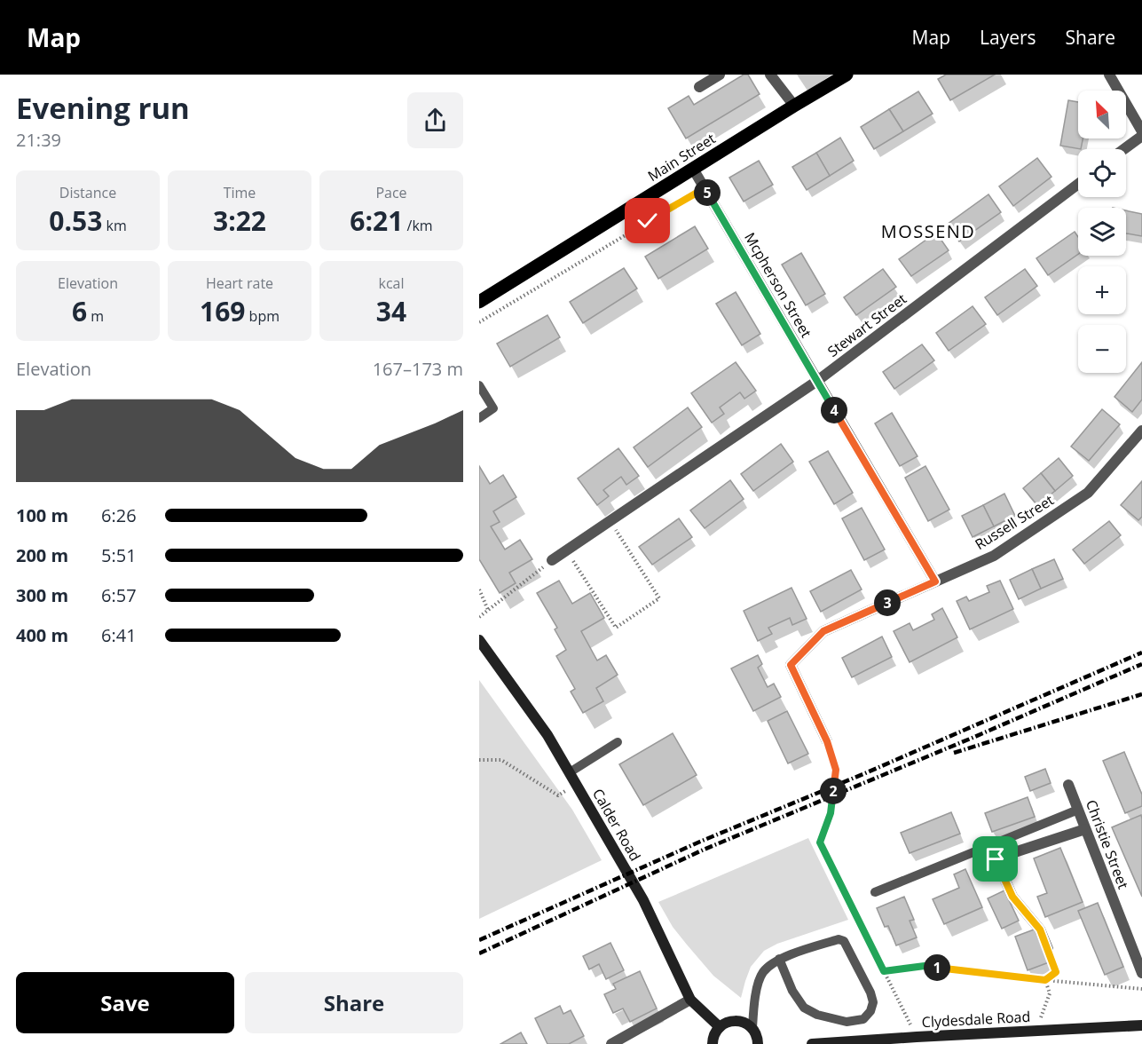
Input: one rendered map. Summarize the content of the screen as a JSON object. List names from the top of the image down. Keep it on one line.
{"streets":{"main road":["Main Street","Calder Road","Clydesdale Road"],"street":["Mcpherson Street","Stewart Street","Russell Street","Christie Street"]},"crossings":[["Main Street","Mcpherson Street"],["Mcpherson Street","Stewart Street"],["Mcpherson Street","Russell Street"]],"districts":["MOSSEND"],"north":"top left","page":{"header":"Map","nav":["Map","Layers","Share"],"heading":["Evening run","21:39"],"map_buttons":["+","−"],"stats":[["Distance","0.53 km"],["Time","3:22"],["Pace","6:21 /km"],["Elevation","6 m"],["Heart rate","169 bpm"],["kcal","34"]],"pins":["5","4","3","2","1"],"chart":["Elevation","167–173 m"],"list":[{"name":"100 m","note":"6:26"},{"name":"200 m","note":"5:51"},{"name":"300 m","note":"6:57"},{"name":"400 m","note":"6:41"}],"buttons":["Save","Share"]}}
